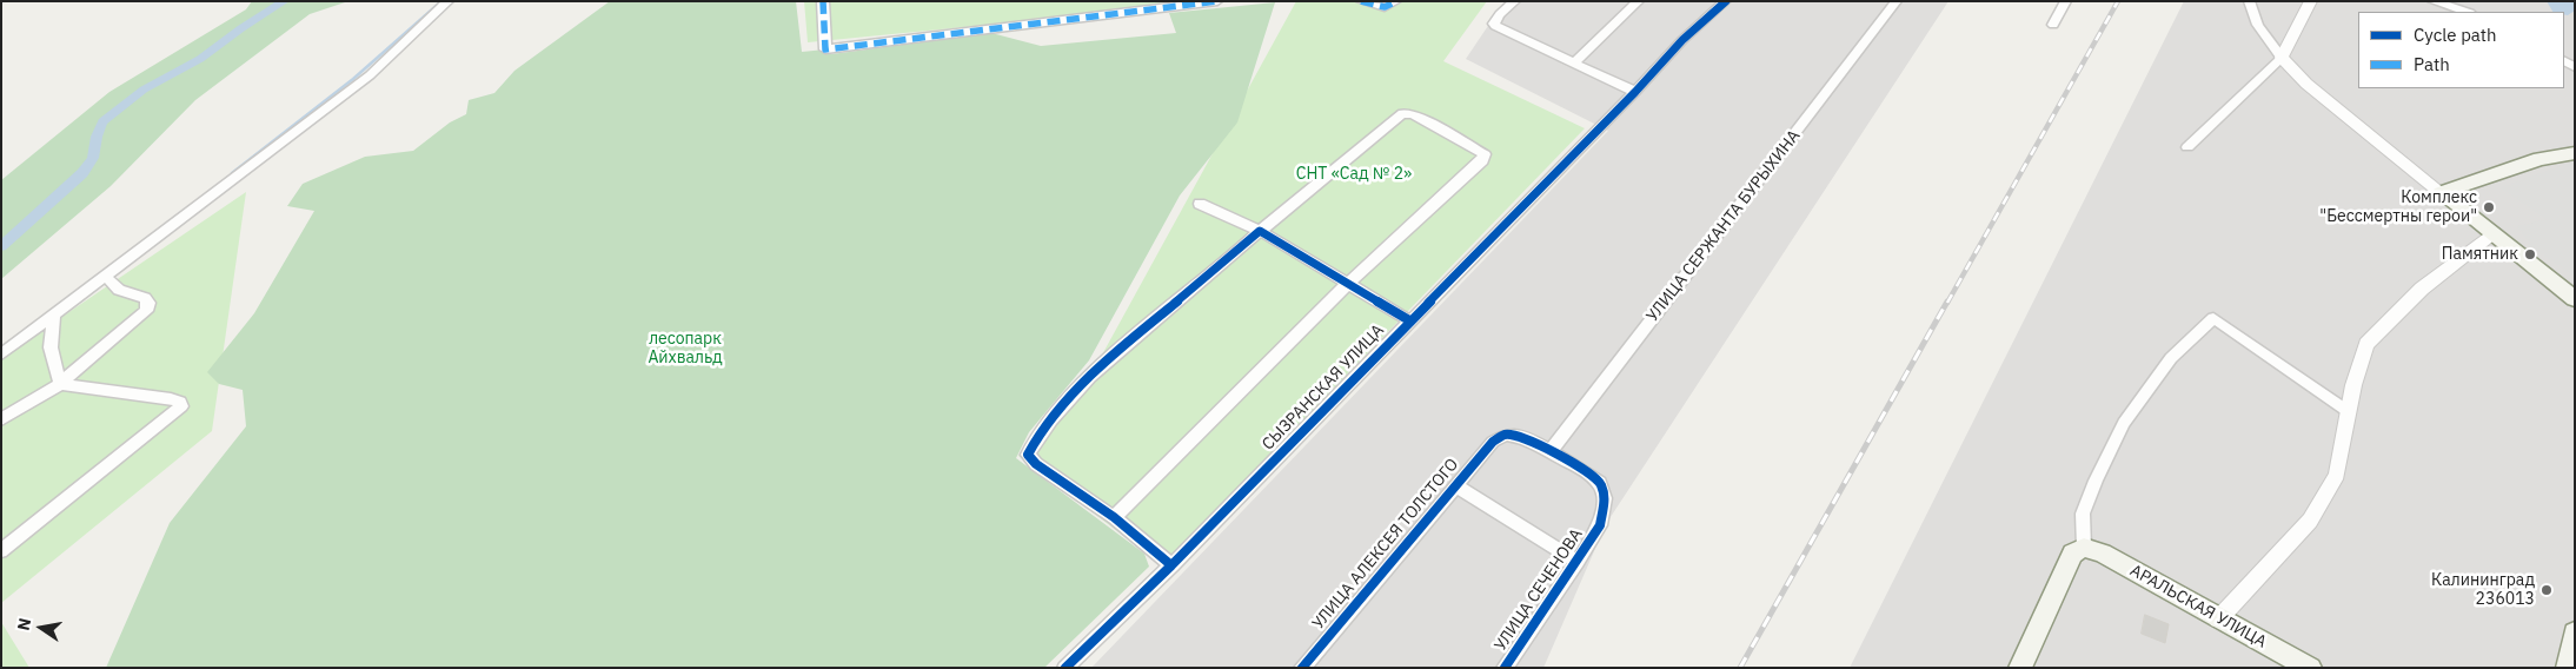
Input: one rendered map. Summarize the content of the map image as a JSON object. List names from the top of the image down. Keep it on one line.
{"streets":{"main road":["АРАЛЬСКАЯ УЛИЦА"],"street":["УЛИЦА СЕРЖАНТА БУРЫХИНА","СЫЗРАНСКАЯ УЛИЦА","УЛИЦА АЛЕКСЕЯ ТОЛСТОГО","УЛИЦА СЕЧЕНОВА"]},"crossings":[["УЛИЦА СЕРЖАНТА БУРЫХИНА","УЛИЦА СЕЧЕНОВА"],["УЛИЦА АЛЕКСЕЯ ТОЛСТОГО","УЛИЦА СЕЧЕНОВА"]],"parks":["СНТ «Сад № 2»","лесопарк Айхвальд"],"places":["Комплекс \"Бессмертны герои\"","Памятник","Калининград 236013"],"legend":["Cycle path","Path"],"north":"left"}
